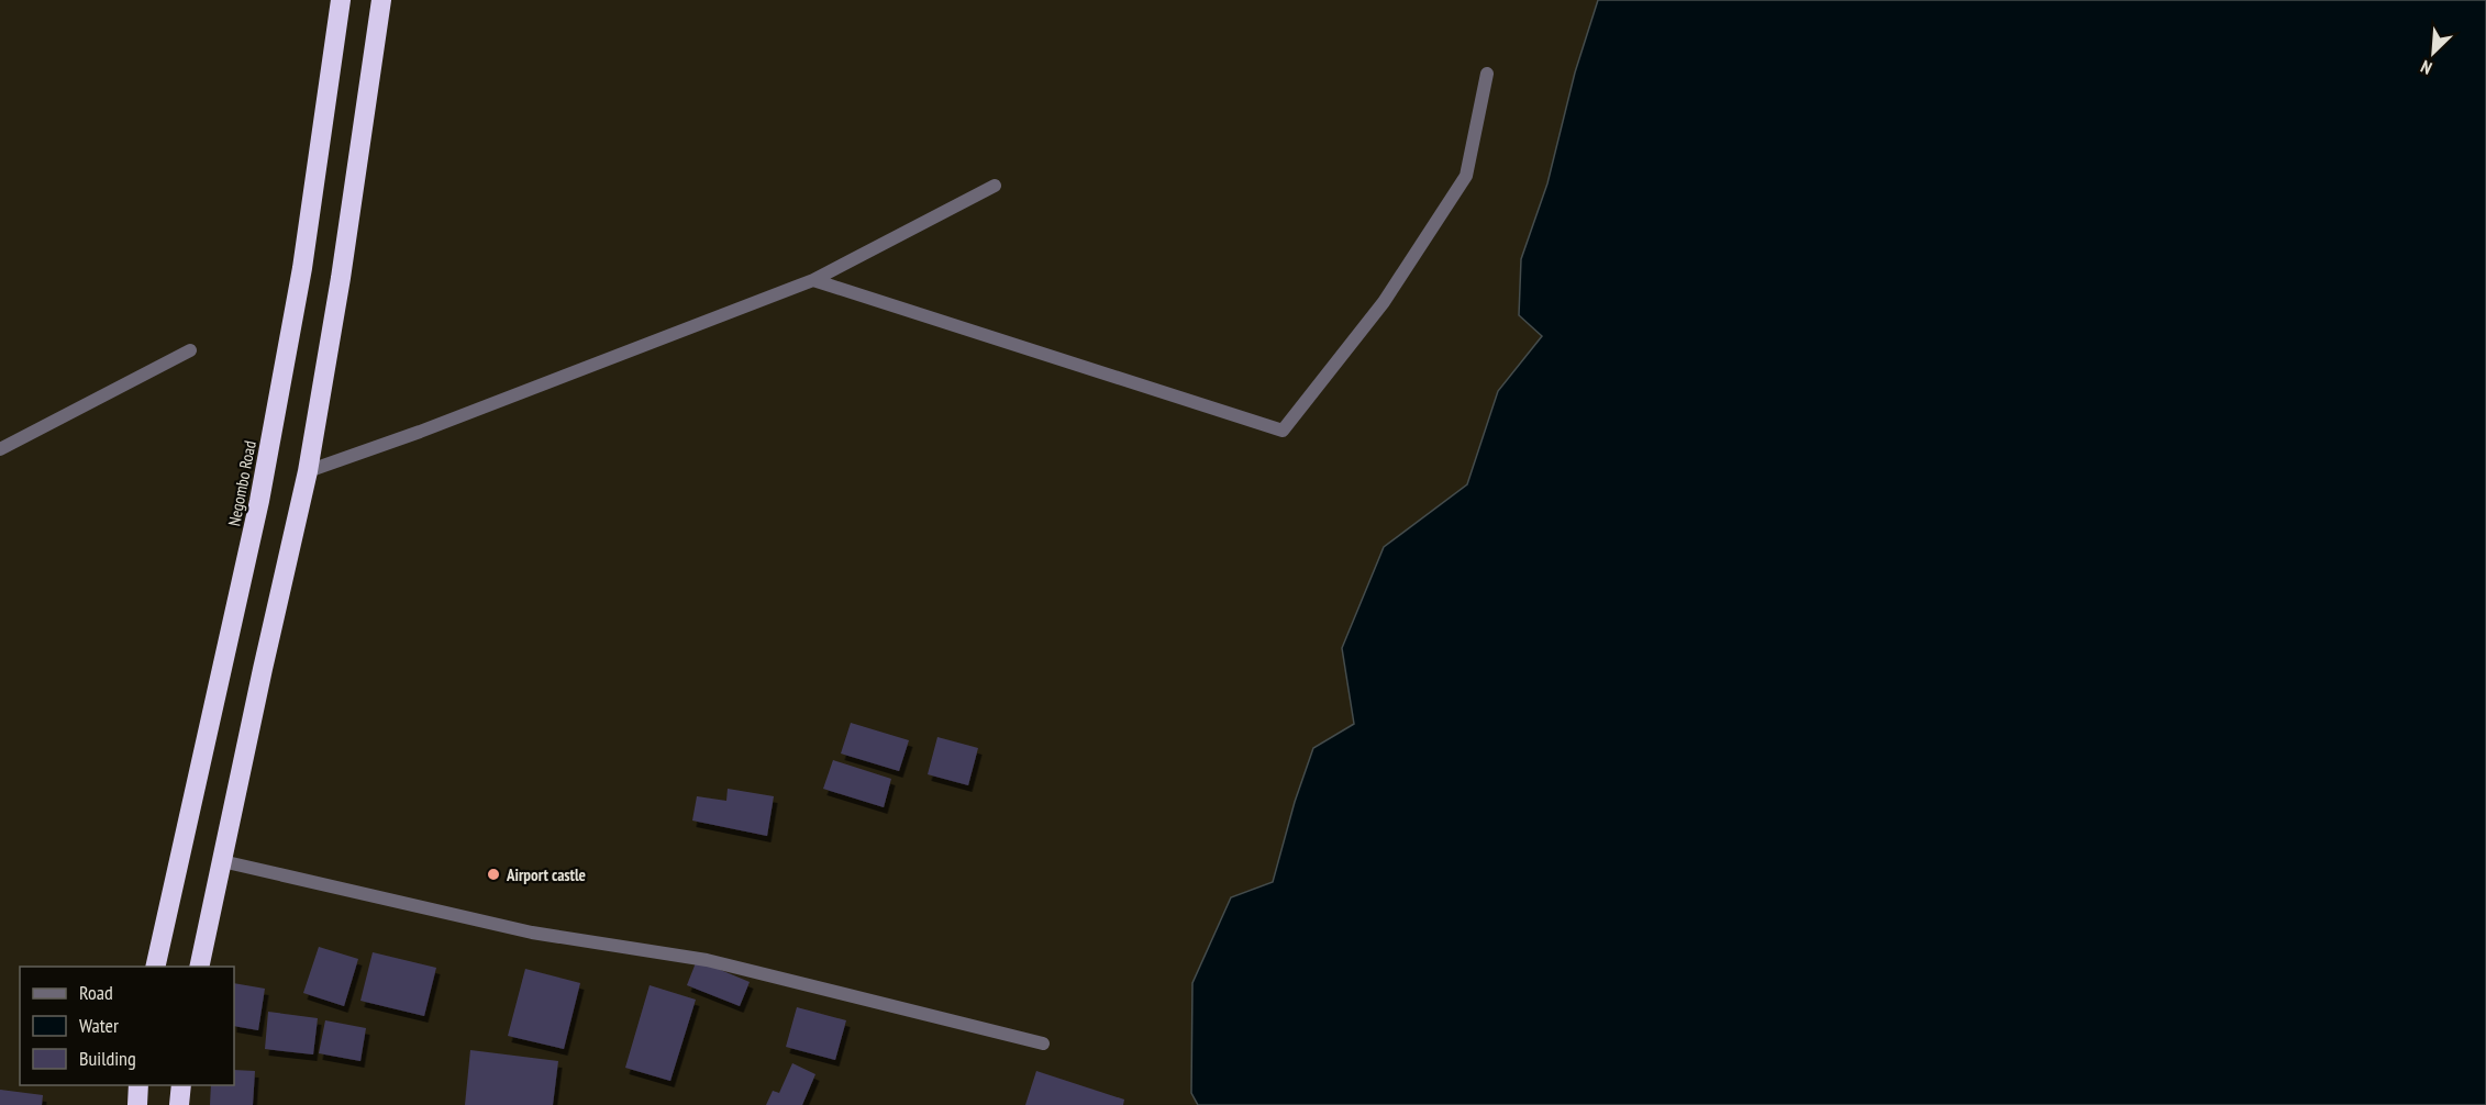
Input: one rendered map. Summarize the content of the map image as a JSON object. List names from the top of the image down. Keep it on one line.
{"streets":{"highway":["Negombo Road"]},"places":["Airport castle"],"legend":["Road","Water","Building"],"north":"bottom left"}
